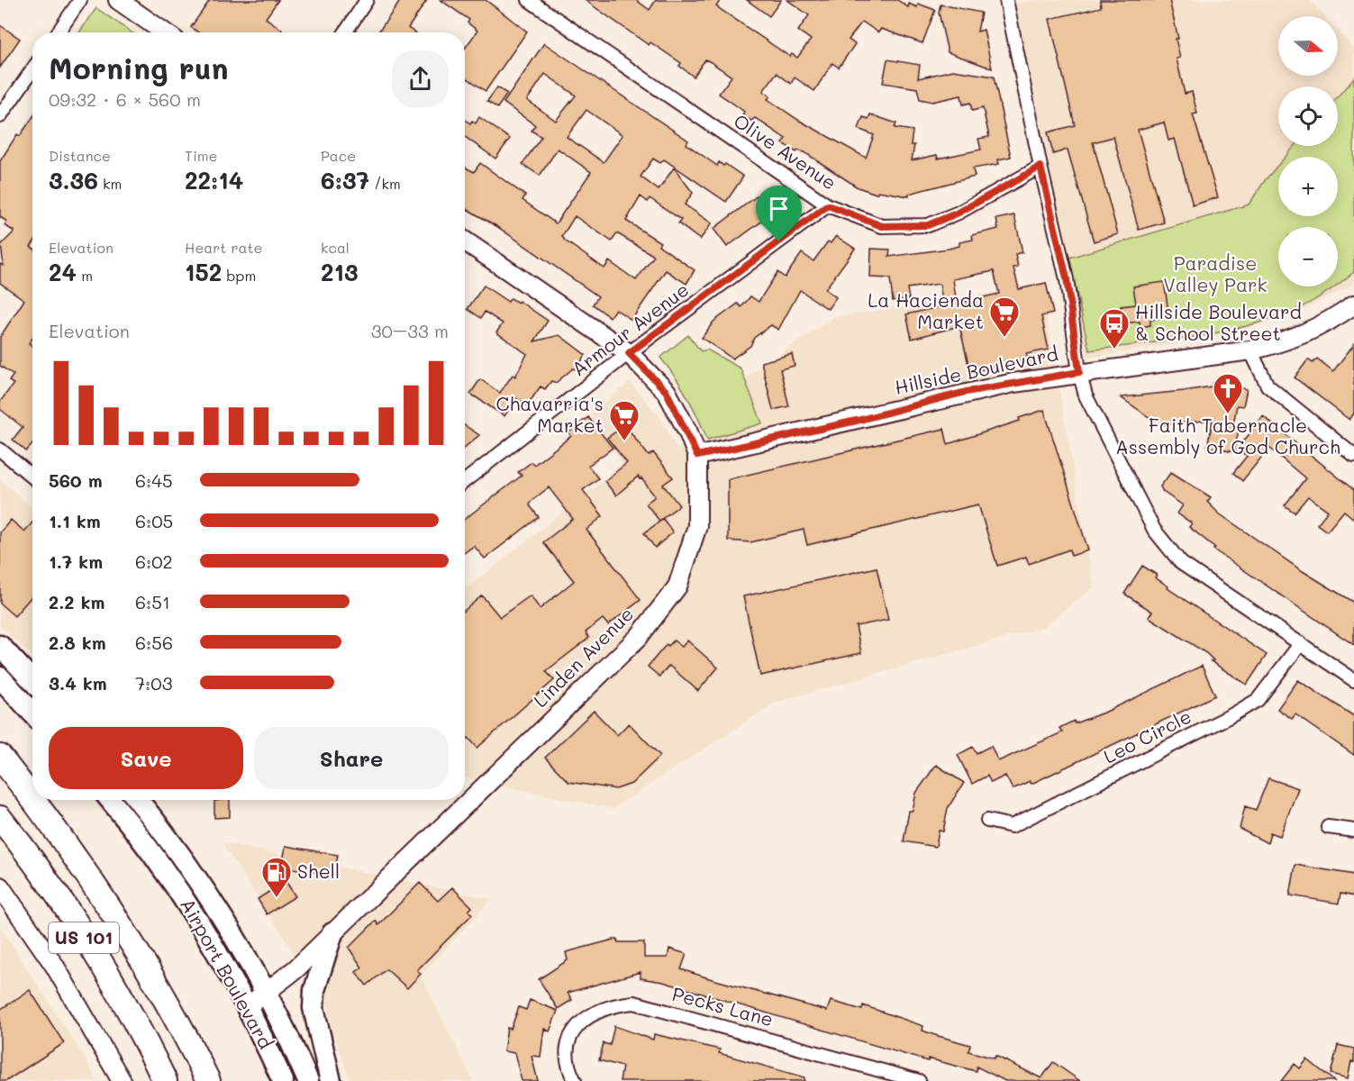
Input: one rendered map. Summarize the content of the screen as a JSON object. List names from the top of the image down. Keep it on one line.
{"streets":{"highway":["US 101"],"main road":["Airport Boulevard"],"street":["Olive Avenue","Armour Avenue","Hillside Boulevard","Linden Avenue","Leo Circle","Pecks Lane"]},"crossings":[["Olive Avenue","Armour Avenue"],["Armour Avenue","Linden Avenue"],["Hillside Boulevard","Linden Avenue"],["Linden Avenue","Airport Boulevard"]],"parks":["Paradise Valley Park"],"places":{"supermarket":["La Hacienda Market","Chavarria's Market"],"bus stop":["Hillside Boulevard & School Street"],"church":["Faith Tabernacle Assembly of God Church"],"fuel station":["Shell"]},"north":"right","page":{"map_buttons":["+","−"],"heading":["Morning run","09:32 · 6 × 560 m"],"stats":[["Distance","3.36 km"],["Time","22:14"],["Pace","6:37 /km"],["Elevation","24 m"],["Heart rate","152 bpm"],["kcal","213"]],"chart":["Elevation","30–33 m"],"list":[{"name":"560 m","note":"6:45"},{"name":"1.1 km","note":"6:05"},{"name":"1.7 km","note":"6:02"},{"name":"2.2 km","note":"6:51"},{"name":"2.8 km","note":"6:56"},{"name":"3.4 km","note":"7:03"}],"buttons":["Save","Share"]}}
